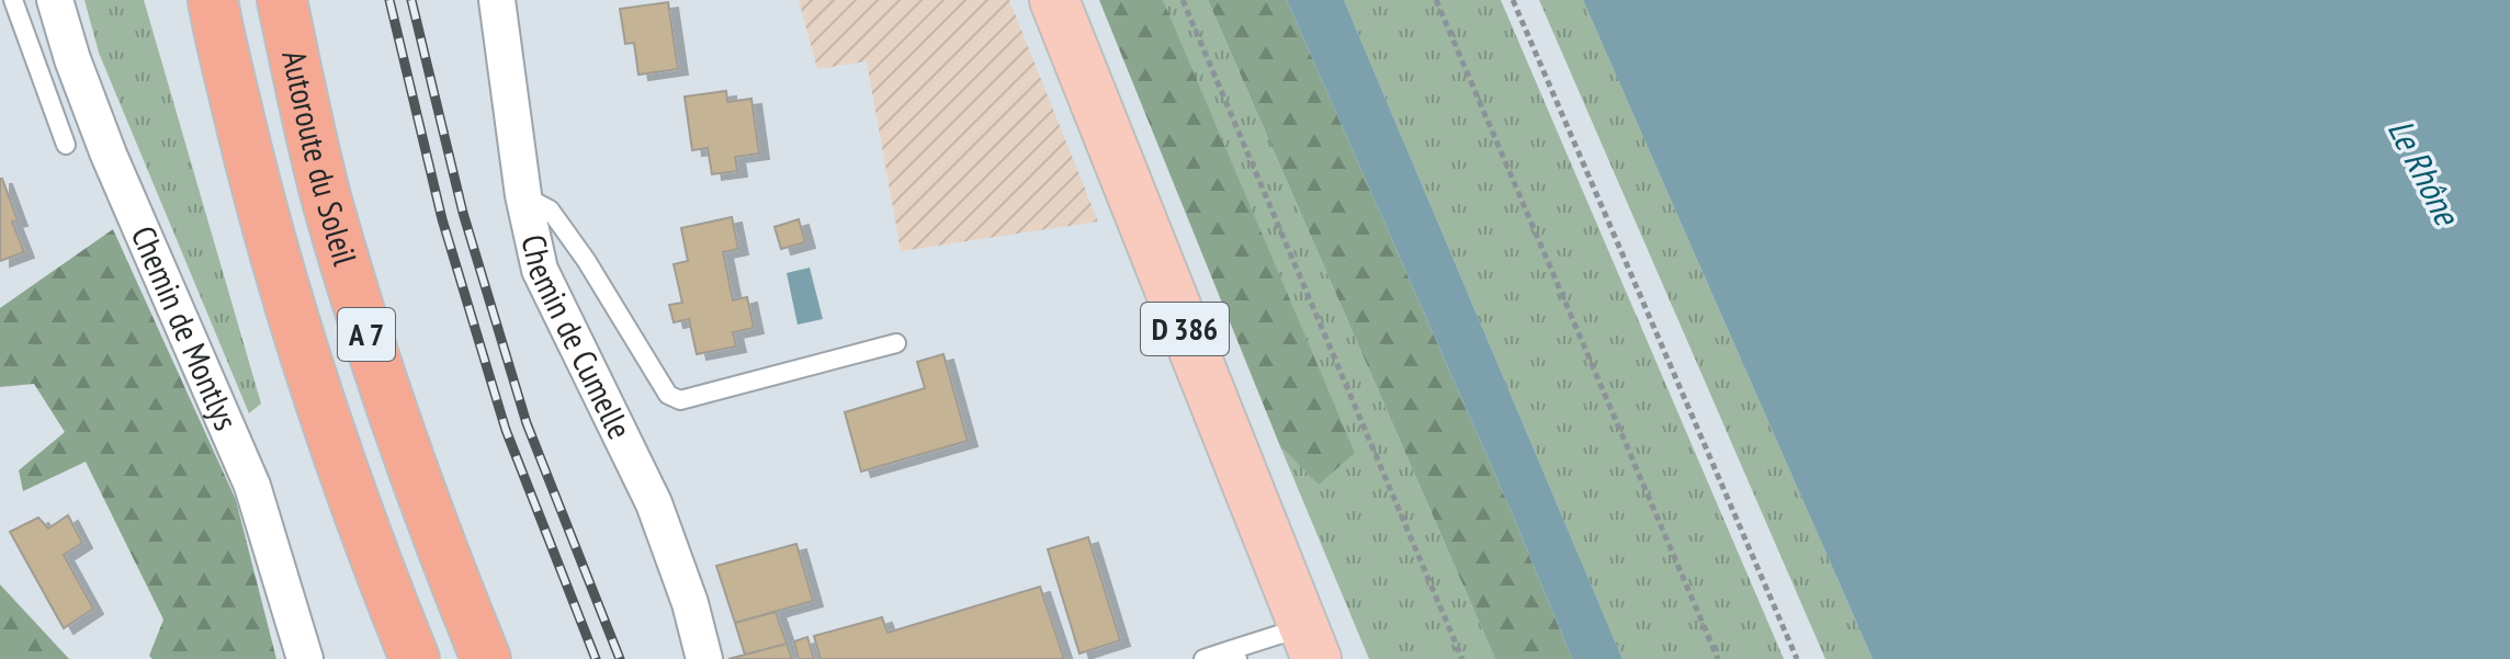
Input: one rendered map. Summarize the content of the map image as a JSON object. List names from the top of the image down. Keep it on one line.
{"streets":{"highway":["Autoroute du Soleil","A 7"],"main road":["D 386"],"street":["Chemin de Montlys","Chemin de Cumelle"]},"water":["Le Rhône"]}
